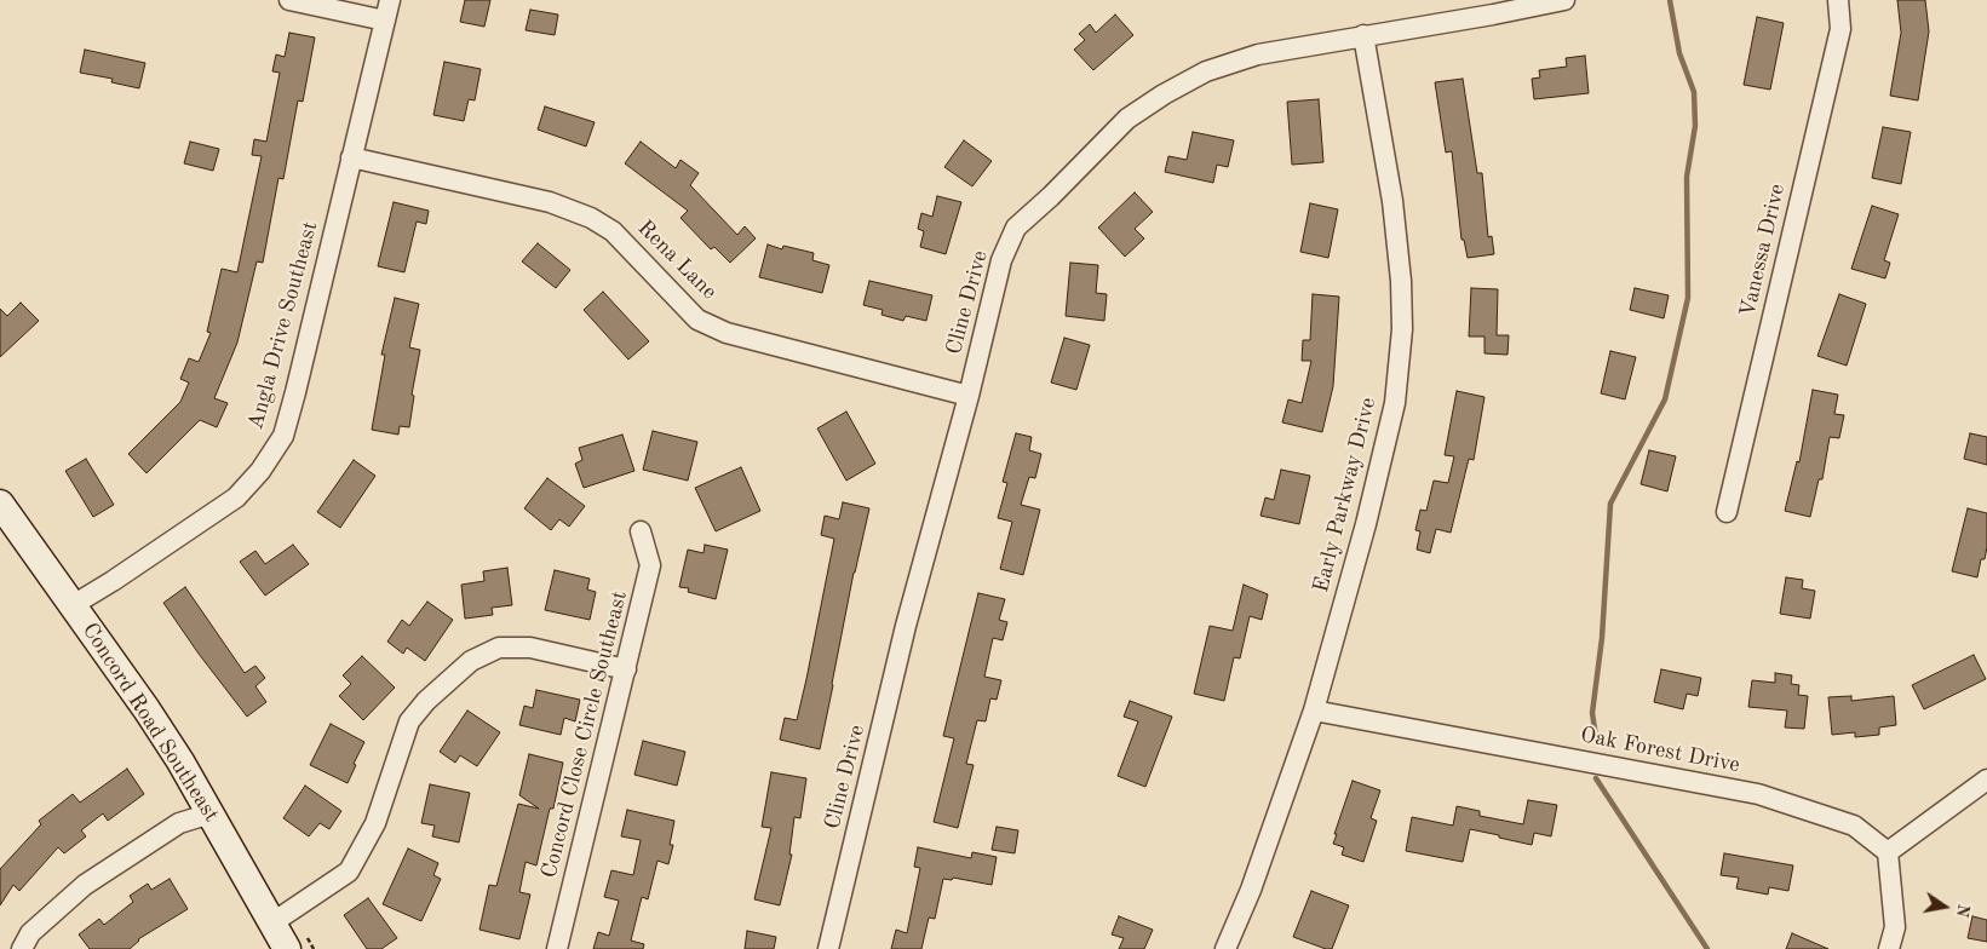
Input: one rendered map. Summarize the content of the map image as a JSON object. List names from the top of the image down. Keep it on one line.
{"streets":{"street":["Vanessa Drive","Rena Lane","Cline Drive","Angla Drive Southeast","Early Parkway Drive","Concord Road Southeast","Concord Close Circle Southeast","Oak Forest Drive"]},"crossings":[["Rena Lane","Cline Drive"],["Rena Lane","Angla Drive Southeast"],["Cline Drive","Early Parkway Drive"],["Angla Drive Southeast","Concord Road Southeast"],["Early Parkway Drive","Oak Forest Drive"]],"north":"right"}
